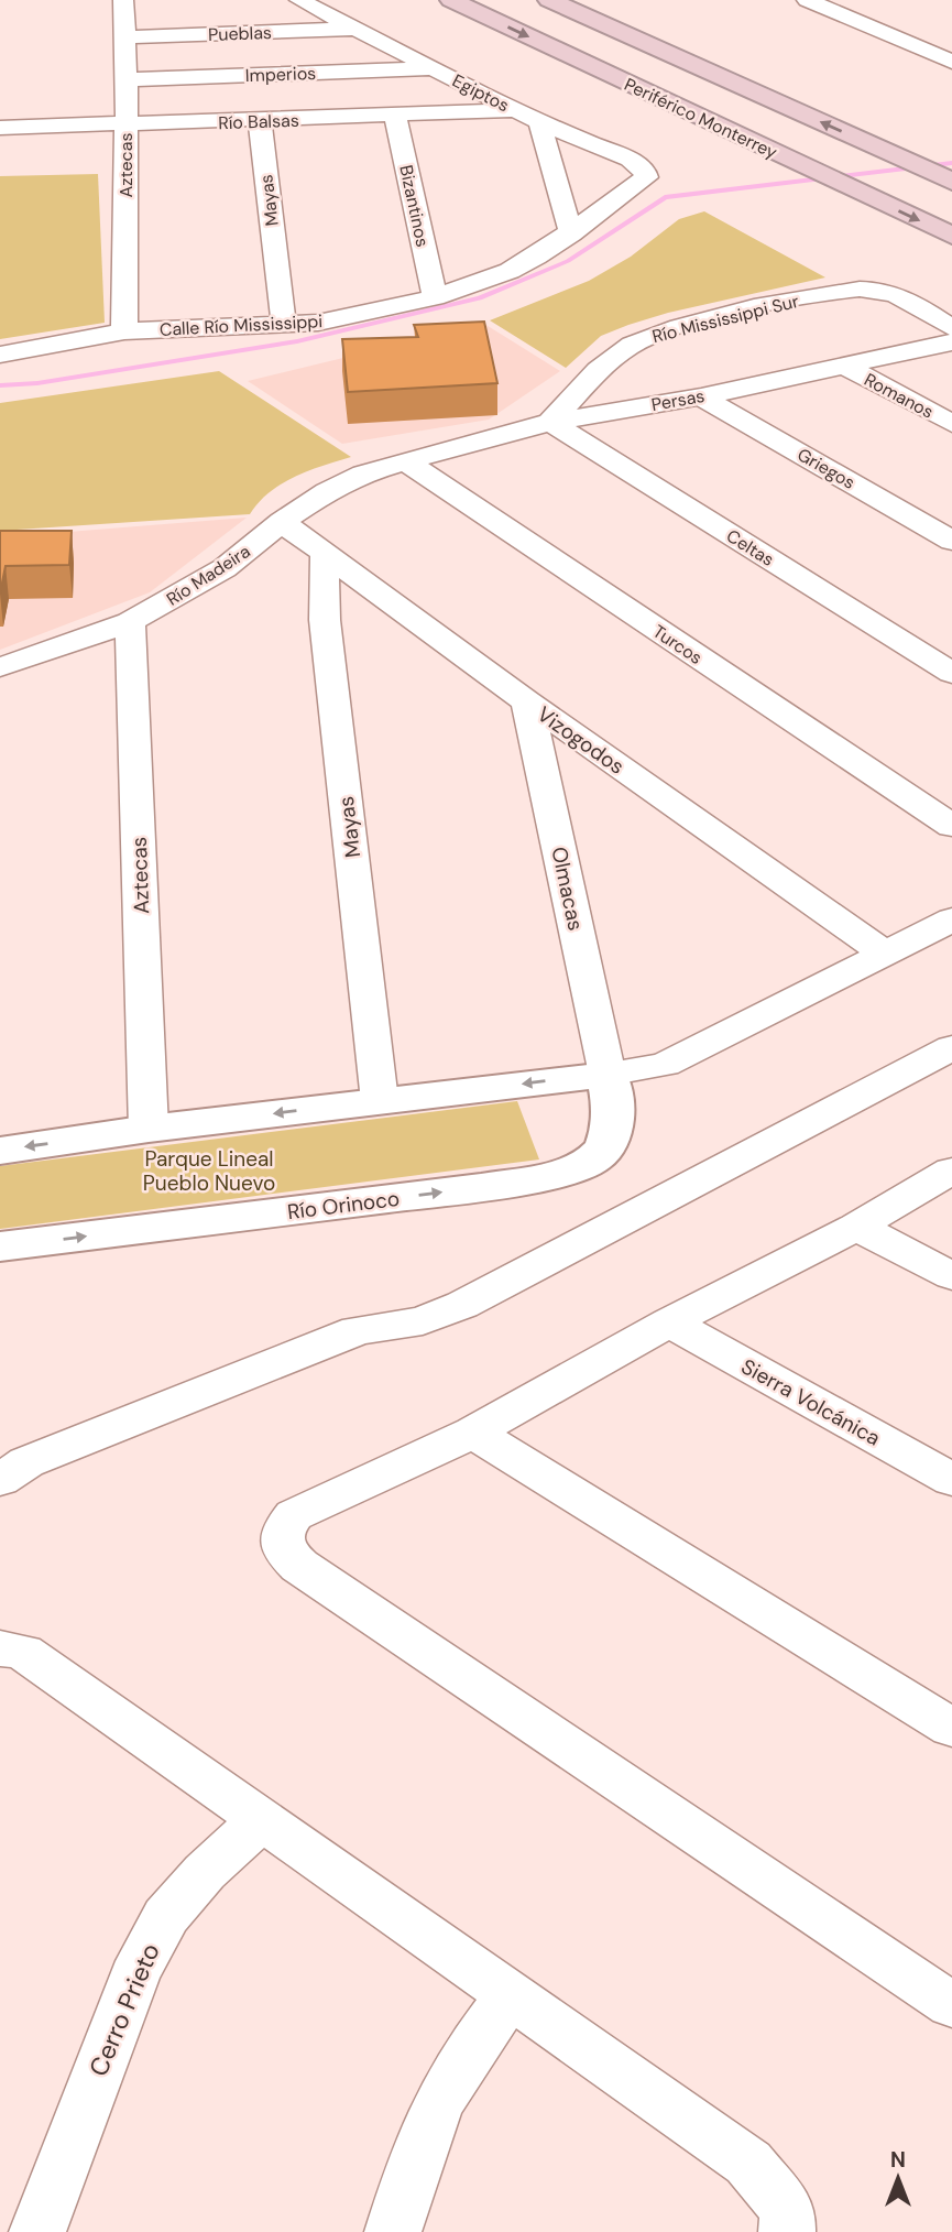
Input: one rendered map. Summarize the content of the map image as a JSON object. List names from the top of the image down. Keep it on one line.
{"streets":{"highway":["Periférico Monterrey"],"street":["Pueblas","Imperios","Egiptos","Río Balsas","Aztecas","Mayas","Bizantinos","Río Mississippi Sur","Calle Río Mississippi","Romanos","Persas","Griegos","Celtas","Río Madeira","Turcos","Vizogodos","Olmacas","Río Orinoco","Sierra Volcánica","Cerro Prieto"]},"crossings":[["Pueblas","Egiptos"],["Pueblas","Aztecas"],["Imperios","Egiptos"],["Imperios","Aztecas"],["Egiptos","Río Balsas"],["Egiptos","Calle Río Mississippi"],["Río Balsas","Aztecas"],["Río Balsas","Mayas"],["Río Balsas","Bizantinos"],["Aztecas","Calle Río Mississippi"],["Aztecas","Río Madeira"],["Mayas","Calle Río Mississippi"],["Mayas","Vizogodos"],["Bizantinos","Calle Río Mississippi"],["Río Mississippi Sur","Persas"],["Río Mississippi Sur","Celtas"],["Romanos","Persas"],["Persas","Griegos"],["Persas","Celtas"],["Persas","Río Madeira"],["Persas","Turcos"],["Río Madeira","Turcos"],["Río Madeira","Vizogodos"],["Vizogodos","Olmacas"],["Olmacas","Río Orinoco"]],"parks":["Parque Lineal Pueblo Nuevo"],"north":"top"}
